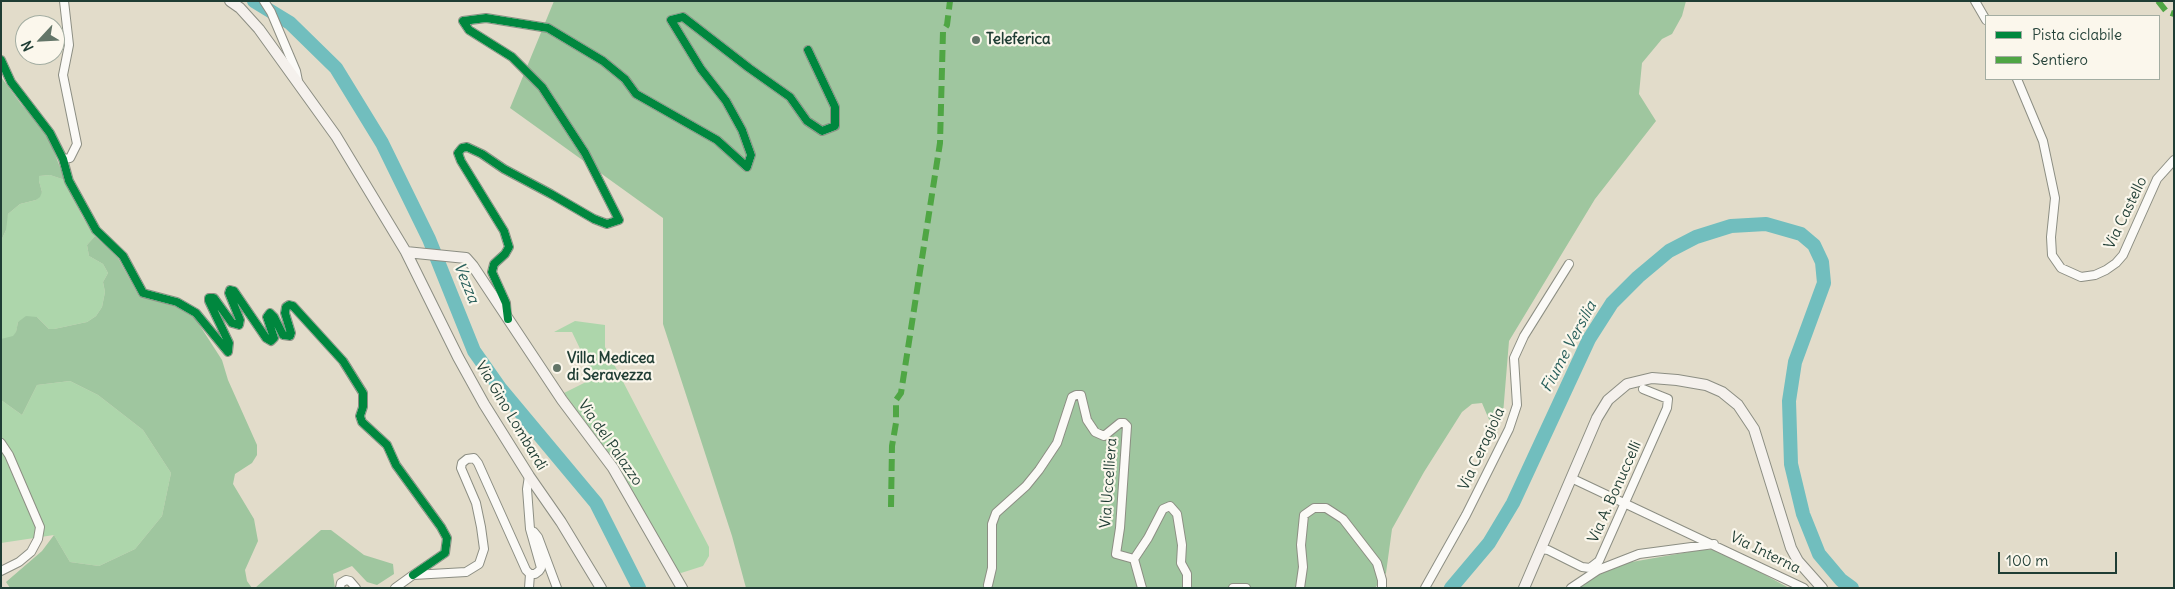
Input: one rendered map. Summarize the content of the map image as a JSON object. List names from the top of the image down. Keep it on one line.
{"streets":{"main road":["Via Gino Lombardi","Via del Palazzo"],"street":["Via Castello","Via Ceragiola","Via Uccelliera","Via A. Bonuccelli","Via Interna"]},"crossings":[["Via Gino Lombardi","Via del Palazzo"],["Via A. Bonuccelli","Via Interna"]],"water":["Vezza","Fiume Versilia"],"places":["Teleferica","Villa Medicea di Seravezza"],"legend":["Pista ciclabile","Sentiero"],"scale_bar":"100 m","north":"bottom left"}
